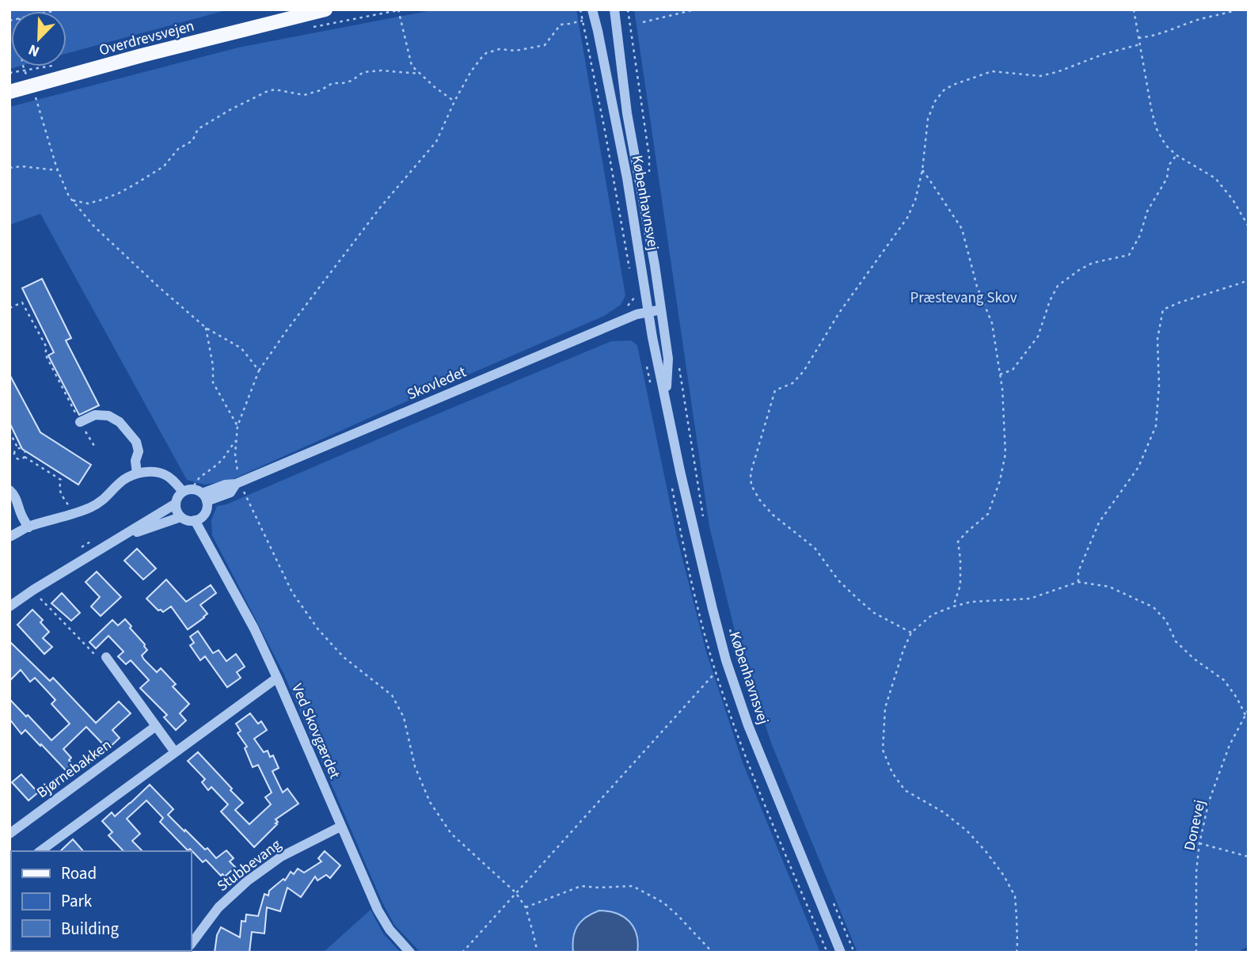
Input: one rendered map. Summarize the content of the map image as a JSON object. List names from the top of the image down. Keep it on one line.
{"streets":{"main road":["Overdrevsvejen"],"street":["Københavnsvej","Skovledet","Ved Skovgærdet","Bjørnebakken","Stubbevang"],"path":["Donevej"]},"crossings":[["Københavnsvej","Skovledet"],["Skovledet","Ved Skovgærdet"],["Ved Skovgærdet","Stubbevang"]],"parks":["Præstevang Skov"],"legend":["Road","Park","Building"],"north":"bottom left"}
